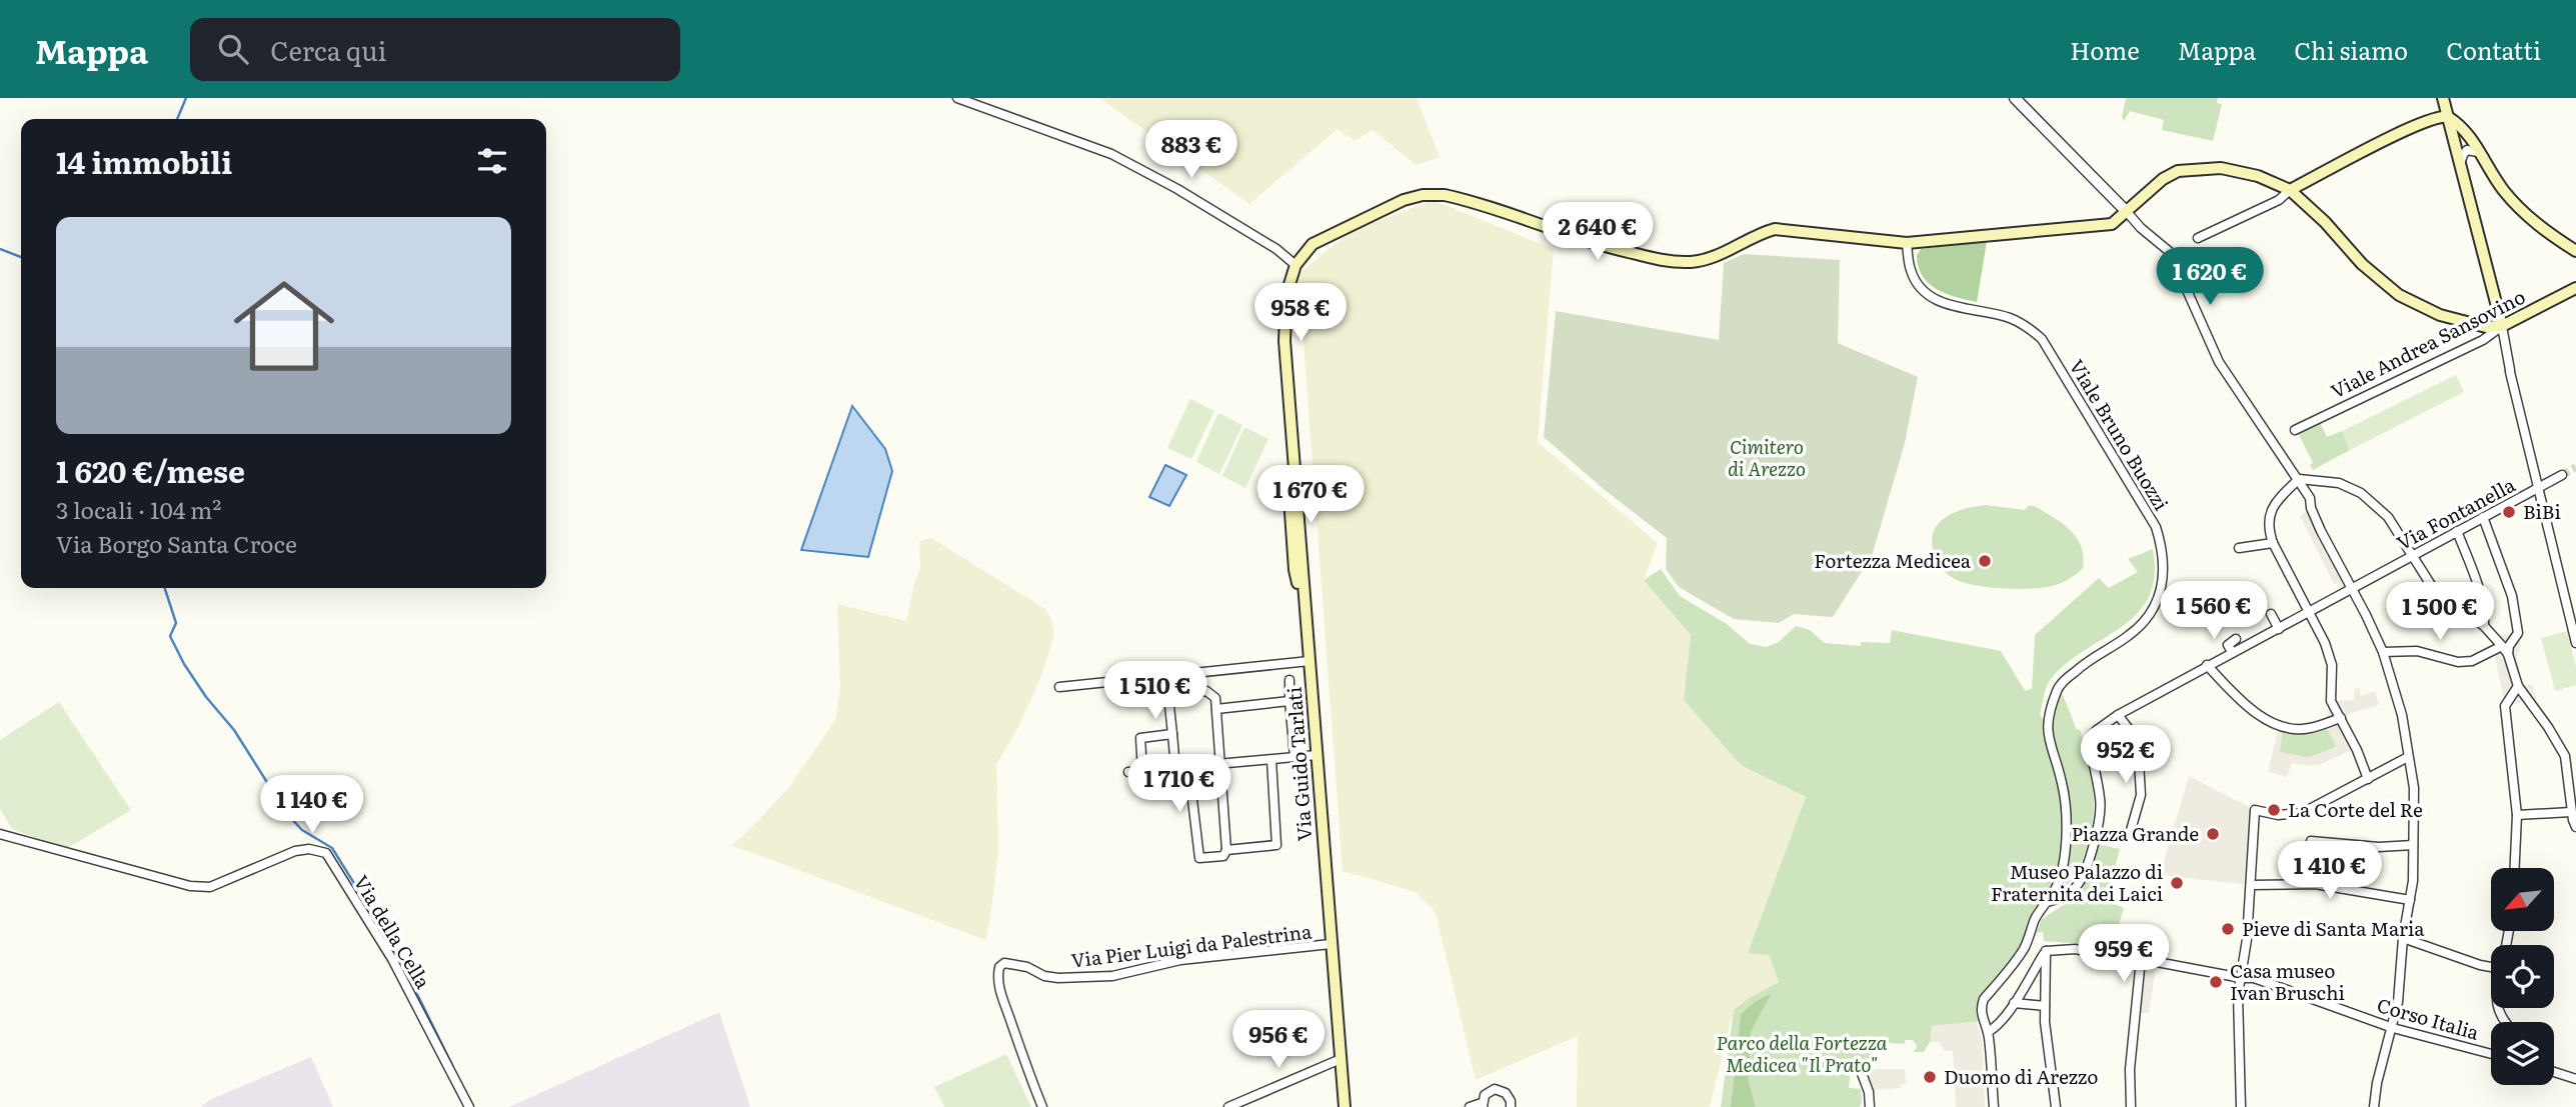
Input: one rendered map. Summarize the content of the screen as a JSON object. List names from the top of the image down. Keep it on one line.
{"streets":{"main road":["Viale Andrea Sansovino","Via Guido Tarlati"],"street":["Viale Bruno Buozzi","Via Fontanella","Via della Cella","Via Pier Luigi da Palestrina","Corso Italia"]},"crossings":[["Viale Bruno Buozzi","Via Fontanella"],["Via Guido Tarlati","Via Pier Luigi da Palestrina"]],"parks":["Cimitero di Arezzo","Parco della Fortezza Medicea \"Il Prato\""],"places":["BiBi","Fortezza Medicea","La Corte del Re","Piazza Grande","Museo Palazzo di Fraternita dei Laici","Pieve di Santa Maria","Casa museo Ivan Bruschi","Duomo di Arezzo"],"north":"bottom left","page":{"header":"Mappa","search":"Cerca qui","nav":["Home","Mappa","Chi siamo","Contatti"],"heading":"14 immobili","price":["883 €","2 640 €","1 620 €","958 €","1 670 €","1 560 €","1 500 €","1 510 €","952 €","1 710 €","1 140 €","1 410 €","959 €","956 €"],"list":[{"name":"1 620 €/mese","note":"3 locali · 104 m² · Via Borgo Santa Croce"}]}}
